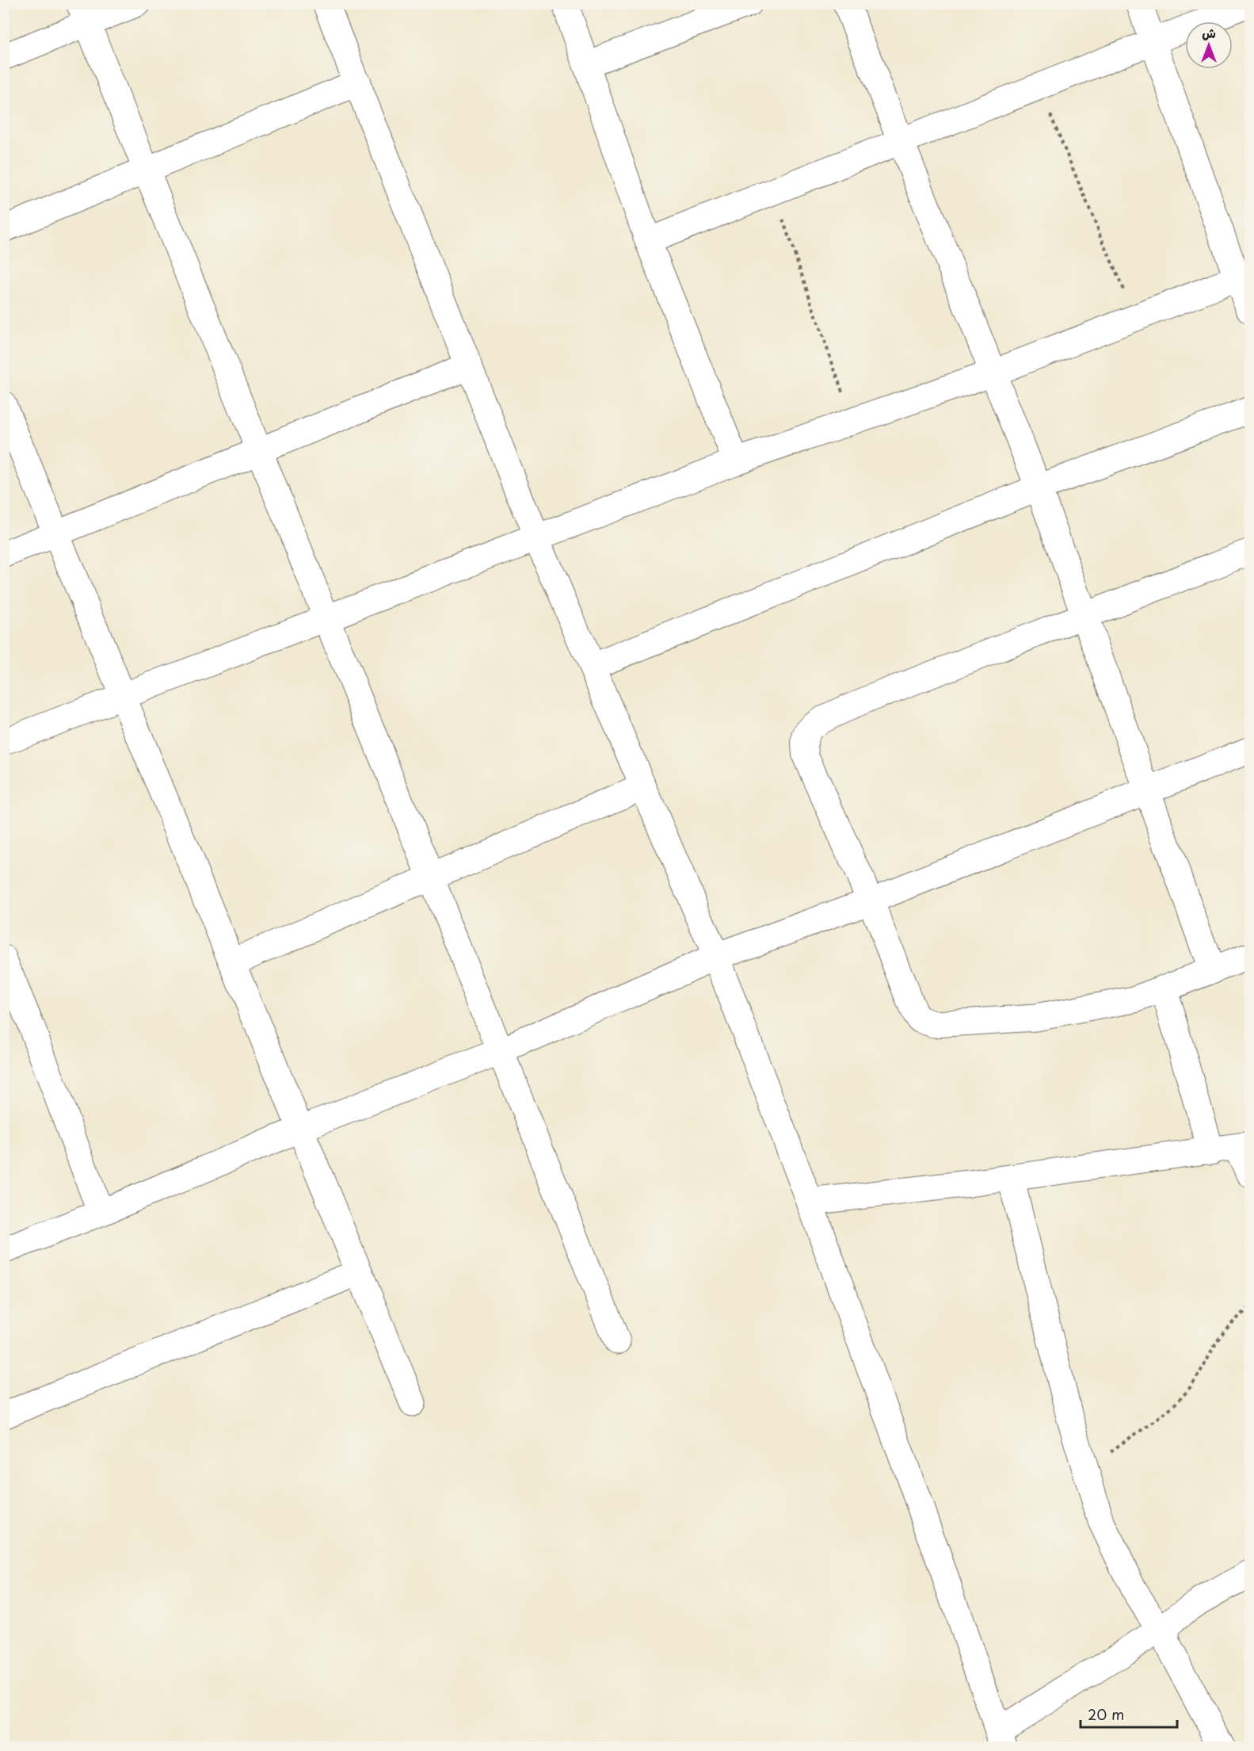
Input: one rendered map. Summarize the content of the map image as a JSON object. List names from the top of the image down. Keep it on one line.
{"scale_bar":"20 m","north":"top"}
